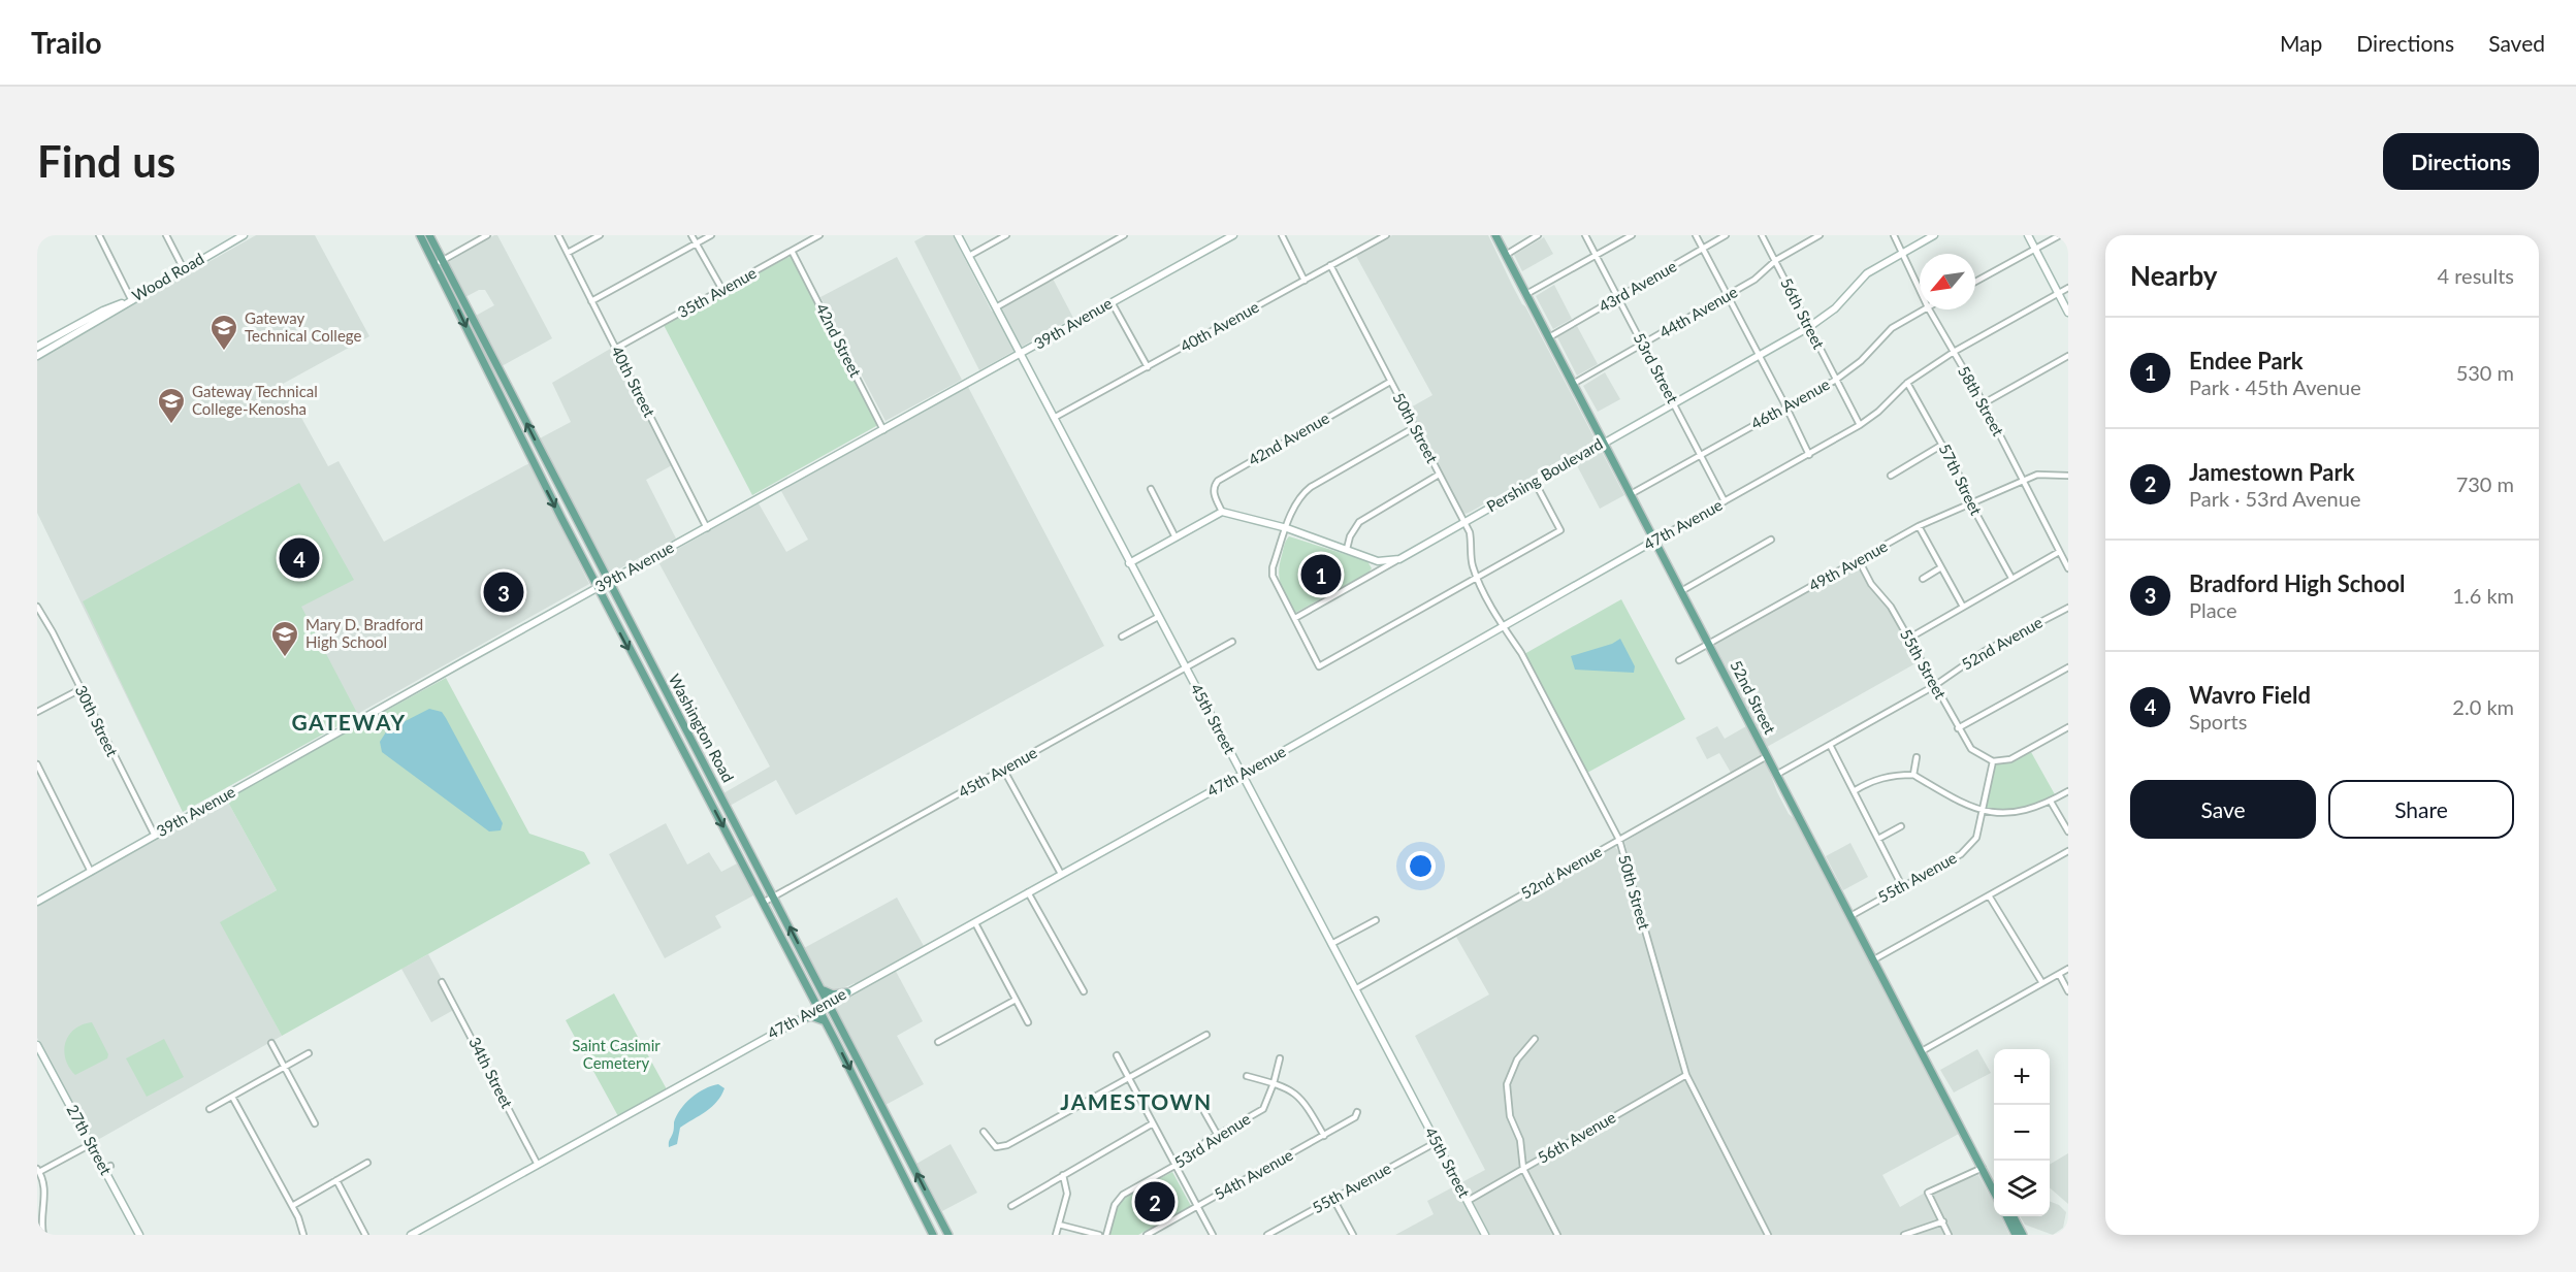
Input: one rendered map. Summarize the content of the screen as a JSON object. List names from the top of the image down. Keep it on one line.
{"streets":{"main road":["52nd Street","Washington Road"],"street":["Wood Road","43rd Avenue","35th Avenue","44th Avenue","56th Street","39th Avenue","40th Avenue","42nd Street","53rd Street","40th Street","58th Street","46th Avenue","50th Street","42nd Avenue","Pershing Boulevard","57th Street","47th Avenue","49th Avenue","52nd Avenue","55th Street","45th Street","30th Street","45th Avenue","55th Avenue","34th Street","56th Avenue","27th Street","53rd Avenue","54th Avenue"]},"crossings":[["43rd Avenue","53rd Street"],["43rd Avenue","52nd Street"],["35th Avenue","42nd Street"],["35th Avenue","40th Street"],["44th Avenue","56th Street"],["44th Avenue","53rd Street"],["44th Avenue","52nd Street"],["56th Street","46th Avenue"],["56th Street","Pershing Boulevard"],["56th Street","47th Avenue"],["39th Avenue","42nd Street"],["39th Avenue","40th Street"],["39th Avenue","45th Street"],["39th Avenue","30th Street"],["39th Avenue","Washington Road"],["40th Avenue","50th Street"],["40th Avenue","45th Street"],["53rd Street","46th Avenue"],["53rd Street","Pershing Boulevard"],["53rd Street","47th Avenue"],["58th Street","Pershing Boulevard"],["58th Street","47th Avenue"],["58th Street","49th Avenue"],["46th Avenue","52nd Street"],["50th Street","42nd Avenue"],["50th Street","Pershing Boulevard"],["50th Street","47th Avenue"],["50th Street","52nd Avenue"],["50th Street","56th Avenue"],["Pershing Boulevard","52nd Street"],["57th Street","47th Avenue"],["57th Street","49th Avenue"],["47th Avenue","52nd Street"],["47th Avenue","45th Street"],["47th Avenue","Washington Road"],["47th Avenue","34th Street"],["49th Avenue","55th Street"],["49th Avenue","52nd Street"],["52nd Avenue","55th Street"],["52nd Avenue","52nd Street"],["52nd Avenue","45th Street"],["55th Street","55th Avenue"],["52nd Street","55th Avenue"],["45th Street","45th Avenue"],["45th Street","55th Avenue"],["45th Street","56th Avenue"],["Washington Road","45th Avenue"]],"districts":["GATEWAY","JAMESTOWN"],"parks":["Saint Casimir Cemetery"],"places":{"school or university":["Gateway Technical College","Gateway Technical College-Kenosha","Mary D. Bradford High School"]},"north":"bottom left","page":{"header":"Trailo","nav":["Map","Directions","Saved"],"buttons":["Directions",["Save","Share"]],"title":"Find us","heading":["Nearby","4 results"],"list":[{"mark":"1","name":"Endee Park","note":"Park · 45th Avenue","value":"530 m"},{"mark":"2","name":"Jamestown Park","note":"Park · 53rd Avenue","value":"730 m"},{"mark":"3","name":"Bradford High School","note":"Place","value":"1.6 km"},{"mark":"4","name":"Wavro Field","note":"Sports","value":"2.0 km"}],"pins":["4","1","3","2"],"map_buttons":["+","−"]}}
